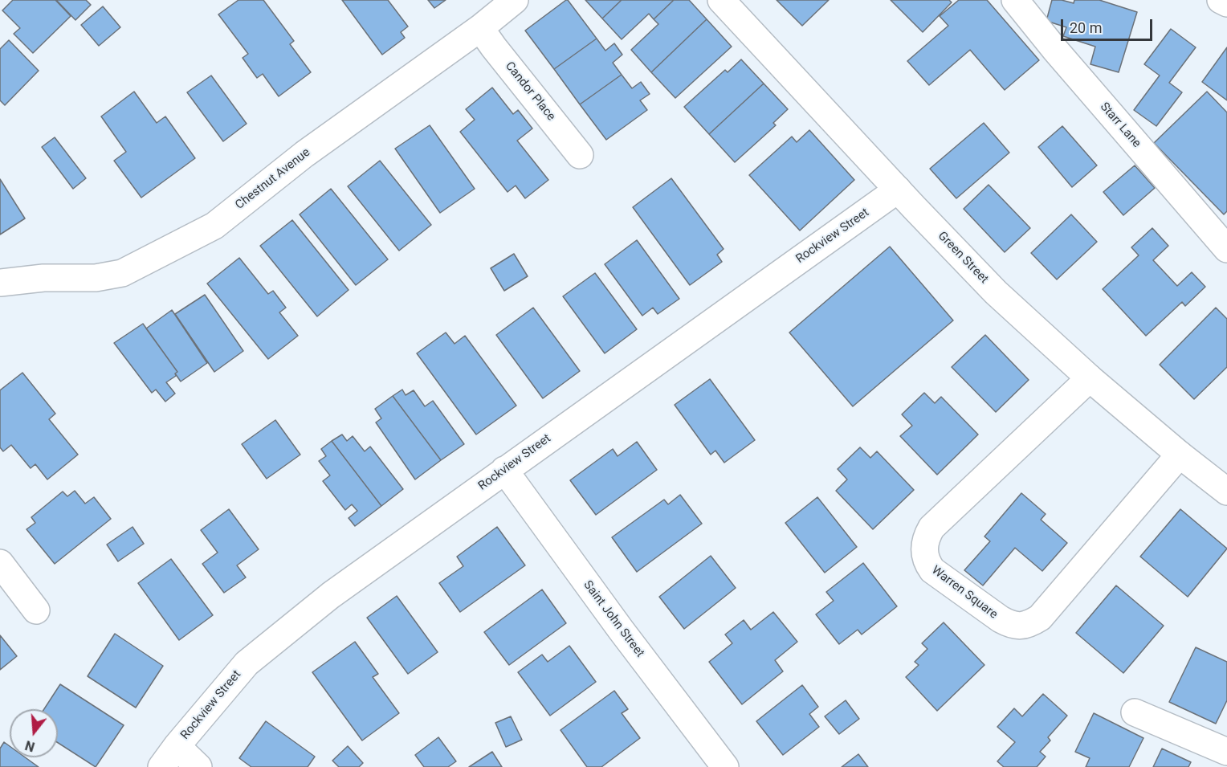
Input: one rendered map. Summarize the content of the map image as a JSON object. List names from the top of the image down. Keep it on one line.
{"streets":{"street":["Candor Place","Starr Lane","Chestnut Avenue","Rockview Street","Green Street","Warren Square","Saint John Street"]},"crossings":[["Candor Place","Chestnut Avenue"],["Rockview Street","Green Street"],["Rockview Street","Saint John Street"],["Green Street","Warren Square"]],"scale_bar":"20 m","north":"bottom"}
